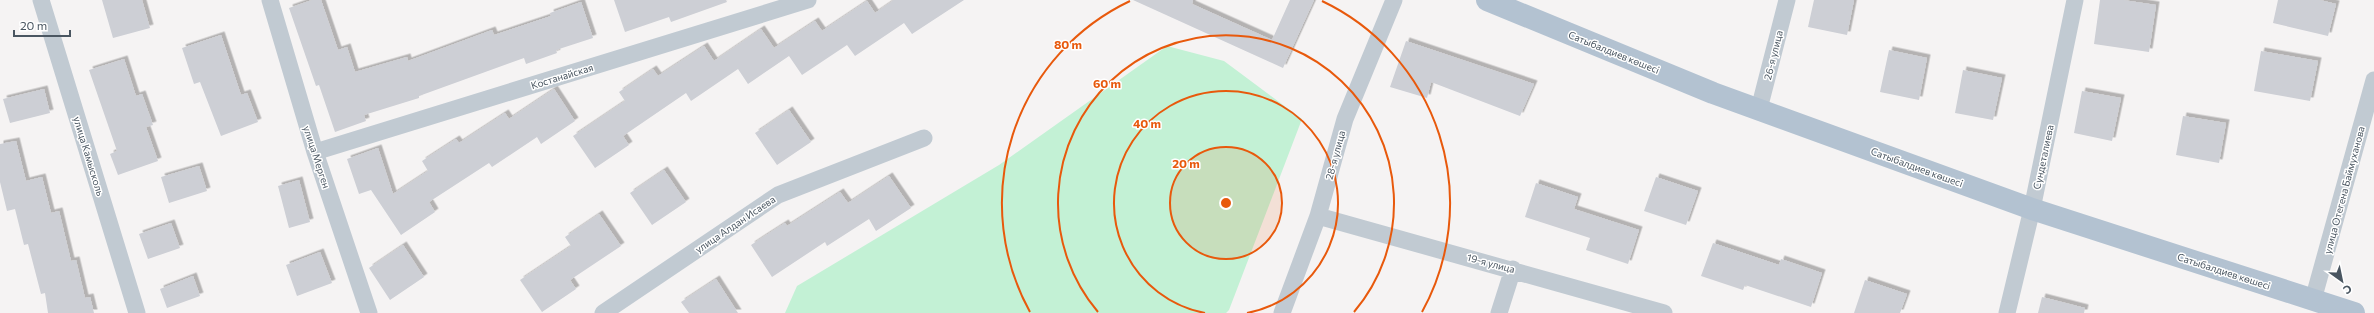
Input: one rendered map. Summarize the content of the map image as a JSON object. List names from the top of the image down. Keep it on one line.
{"streets":{"main road":["Сатыбалдиев көшесі"],"street":["26-я улица","Костанайская","28-я улица","улица Камысколь","улица Мерген","Сундеталиева","улица Отегена Баймуханова","улица Алдан Исаева","19-я улица"]},"crossings":[["Сатыбалдиев көшесі","26-я улица"],["Сатыбалдиев көшесі","Сундеталиева"],["Сатыбалдиев көшесі","улица Отегена Баймуханова"],["Костанайская","улица Мерген"],["28-я улица","19-я улица"]],"scale_bar":"20 m","north":"bottom right","rings":["80 m","60 m","40 m","20 m"]}
